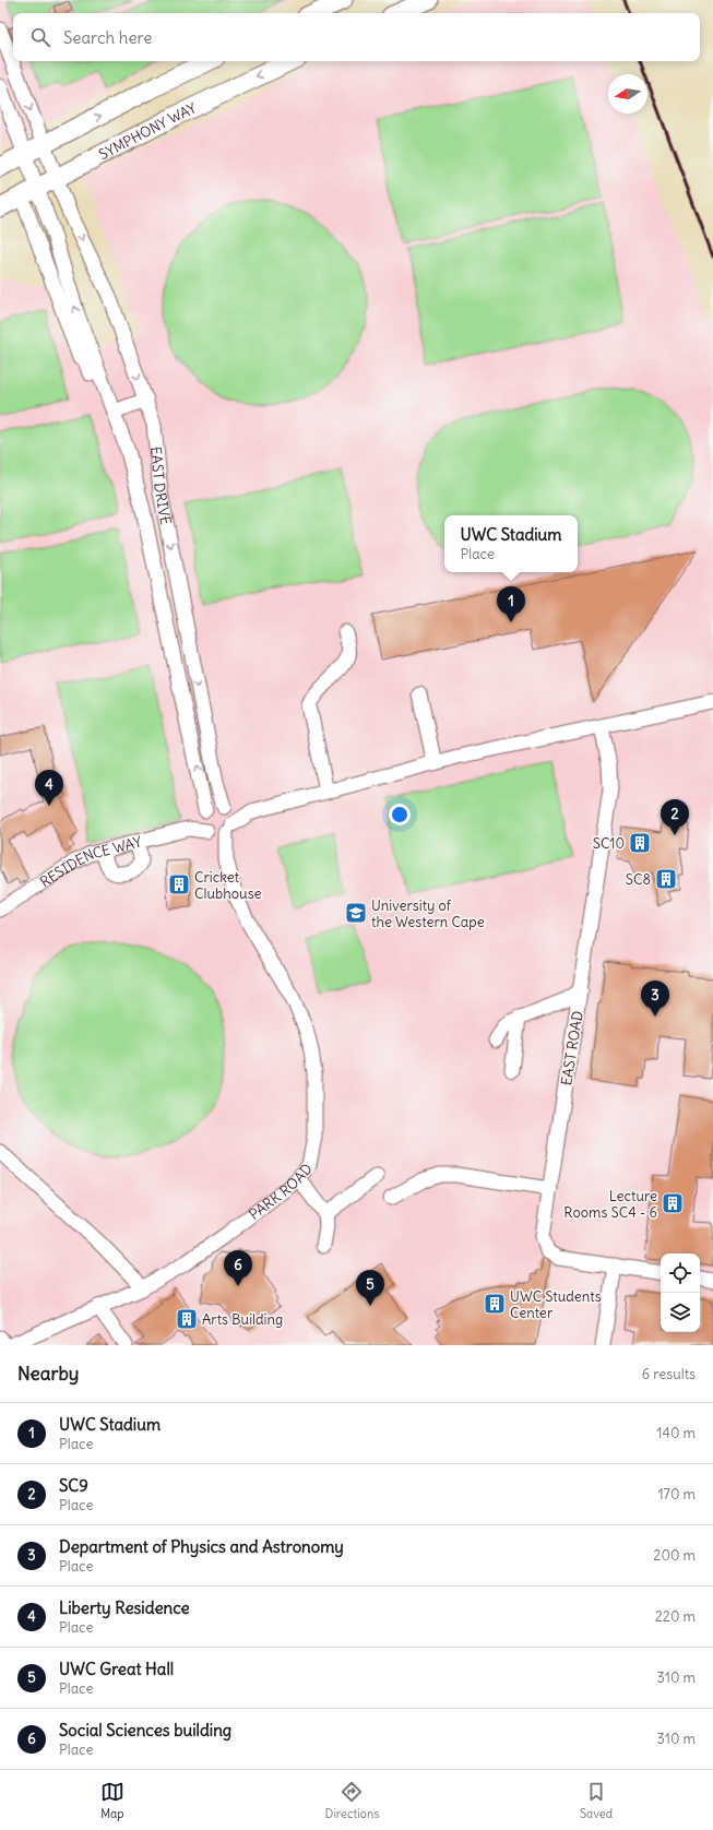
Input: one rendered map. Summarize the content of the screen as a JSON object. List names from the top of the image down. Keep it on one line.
{"streets":{"main road":["SYMPHONY WAY"],"street":["EAST DRIVE","RESIDENCE WAY","EAST ROAD","PARK ROAD"]},"crossings":[["SYMPHONY WAY","EAST DRIVE"],["EAST DRIVE","RESIDENCE WAY"],["EAST DRIVE","PARK ROAD"],["RESIDENCE WAY","PARK ROAD"]],"places":{"building":["SC10","SC8","Cricket Clubhouse","Lecture Rooms SC4 - 6","UWC Students Center","Arts Building"],"school or university":["University of the Western Cape"]},"north":"left","page":{"search":"Search here","popup":["UWC Stadium","Place"],"pins":["1","4","2","3","6","5"],"heading":["Nearby","6 results"],"list":[{"mark":"1","name":"UWC Stadium","note":"Place","value":"140 m"},{"mark":"2","name":"SC9","note":"Place","value":"170 m"},{"mark":"3","name":"Department of Physics and Astronomy","note":"Place","value":"200 m"},{"mark":"4","name":"Liberty Residence","note":"Place","value":"220 m"},{"mark":"5","name":"UWC Great Hall","note":"Place","value":"310 m"},{"mark":"6","name":"Social Sciences building","note":"Place","value":"310 m"}],"nav":["Map","Directions","Saved"]}}
